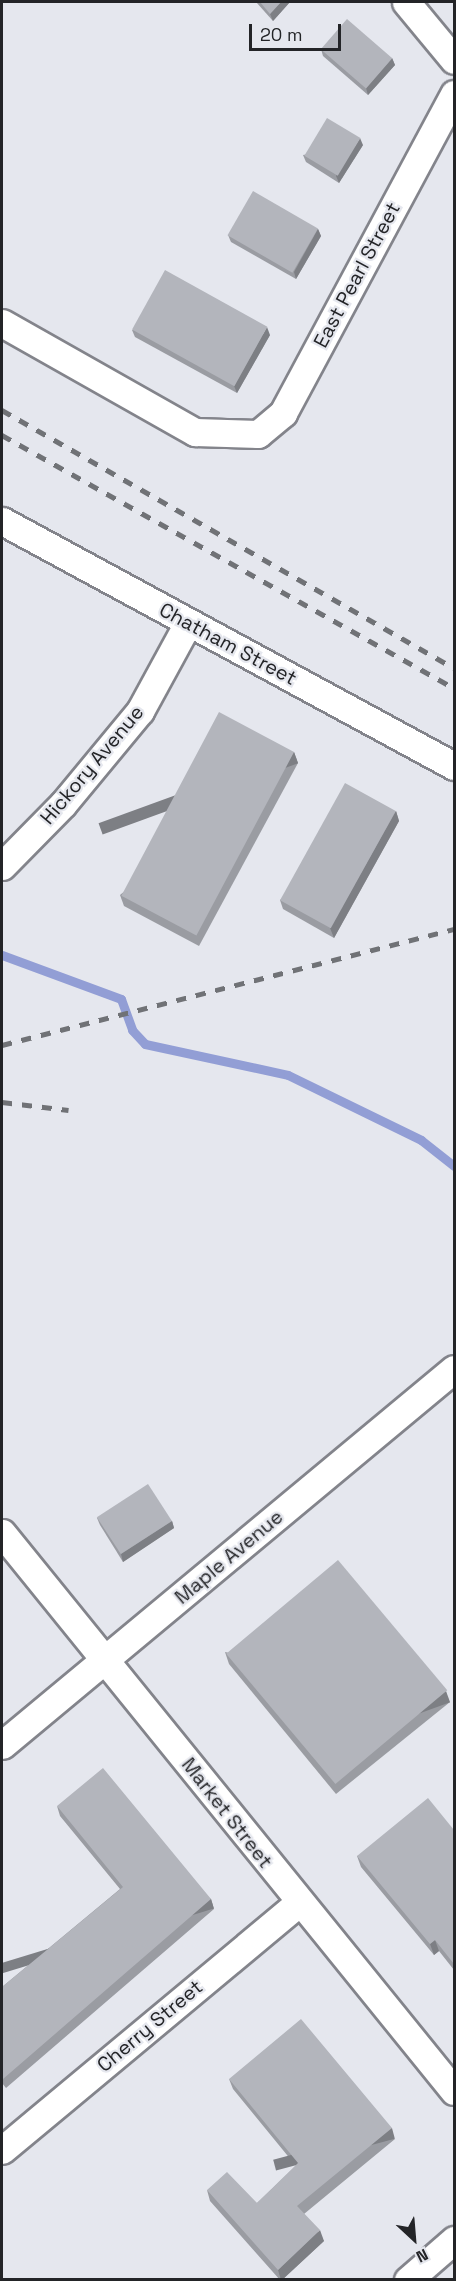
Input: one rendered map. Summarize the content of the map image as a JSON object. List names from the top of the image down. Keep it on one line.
{"streets":{"street":["East Pearl Street","Chatham Street","Hickory Avenue","Maple Avenue","Market Street","Cherry Street"]},"crossings":[["Chatham Street","Hickory Avenue"],["Maple Avenue","Market Street"],["Market Street","Cherry Street"]],"scale_bar":"20 m","north":"bottom right"}
